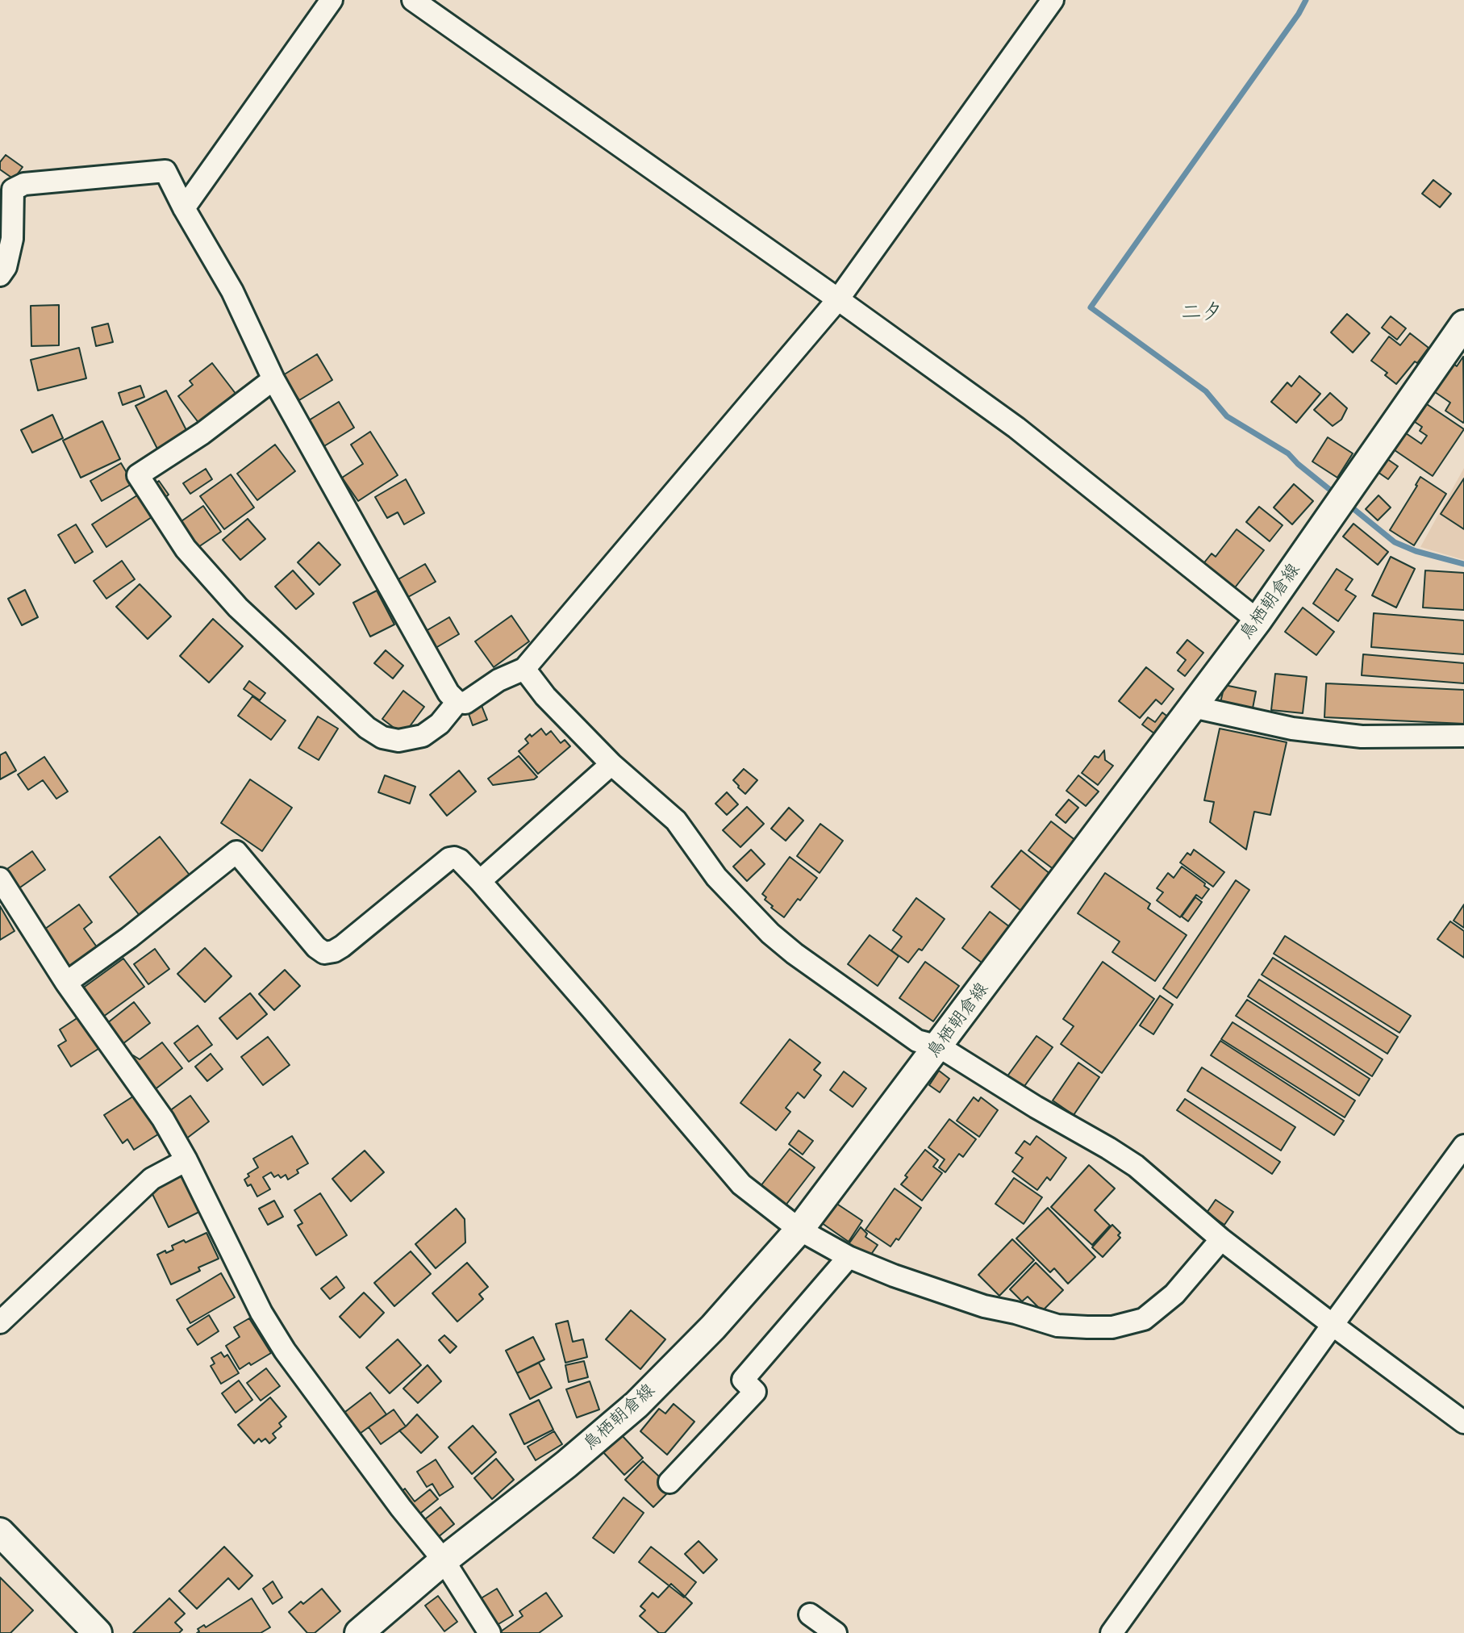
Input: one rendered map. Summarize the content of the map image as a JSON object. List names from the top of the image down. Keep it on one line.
{"streets":{"main road":["鳥栖朝倉線"]},"districts":["二夕"]}
